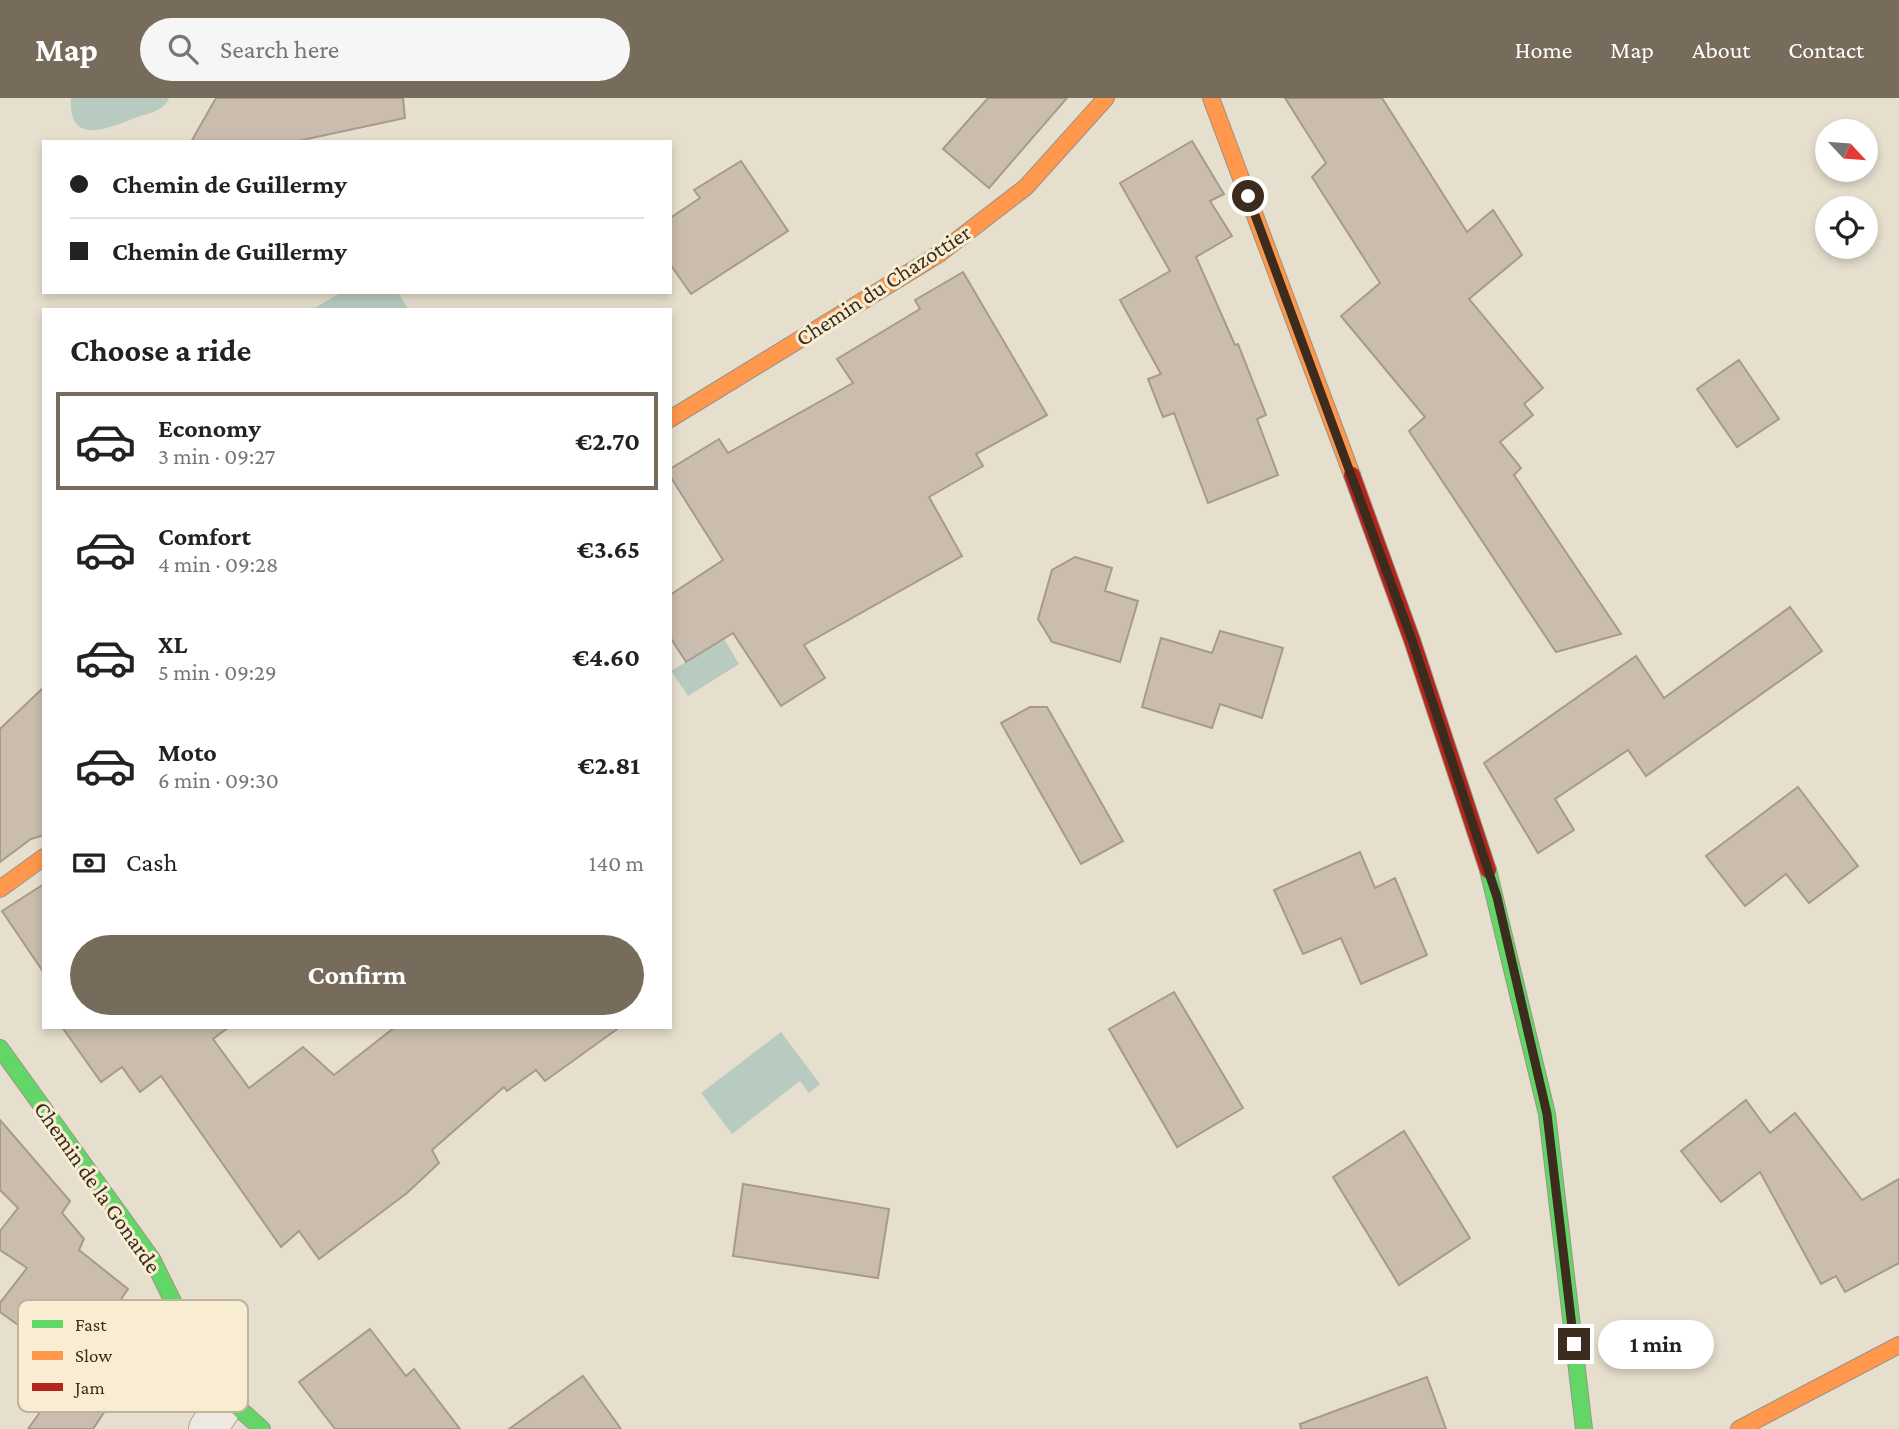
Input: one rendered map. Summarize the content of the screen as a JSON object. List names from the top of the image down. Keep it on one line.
{"streets":{"street":["Chemin du Chazottier","Chemin de la Gonarde"]},"legend":["Fast","Slow","Jam"],"north":"bottom right","page":{"header":"Map","search":"Search here","nav":["Home","Map","About","Contact"],"banner":["Chemin de Guillermy","Chemin de Guillermy"],"heading":"Choose a ride","list":[{"name":"Economy","note":"3 min · 09:27","value":"€2.70"},{"name":"Comfort","note":"4 min · 09:28","value":"€3.65"},{"name":"XL","note":"5 min · 09:29","value":"€4.60"},{"name":"Moto","note":"6 min · 09:30","value":"€2.81"}],"pay":["Cash","140 m"],"buttons":"Confirm","bubble":"1 min"}}
